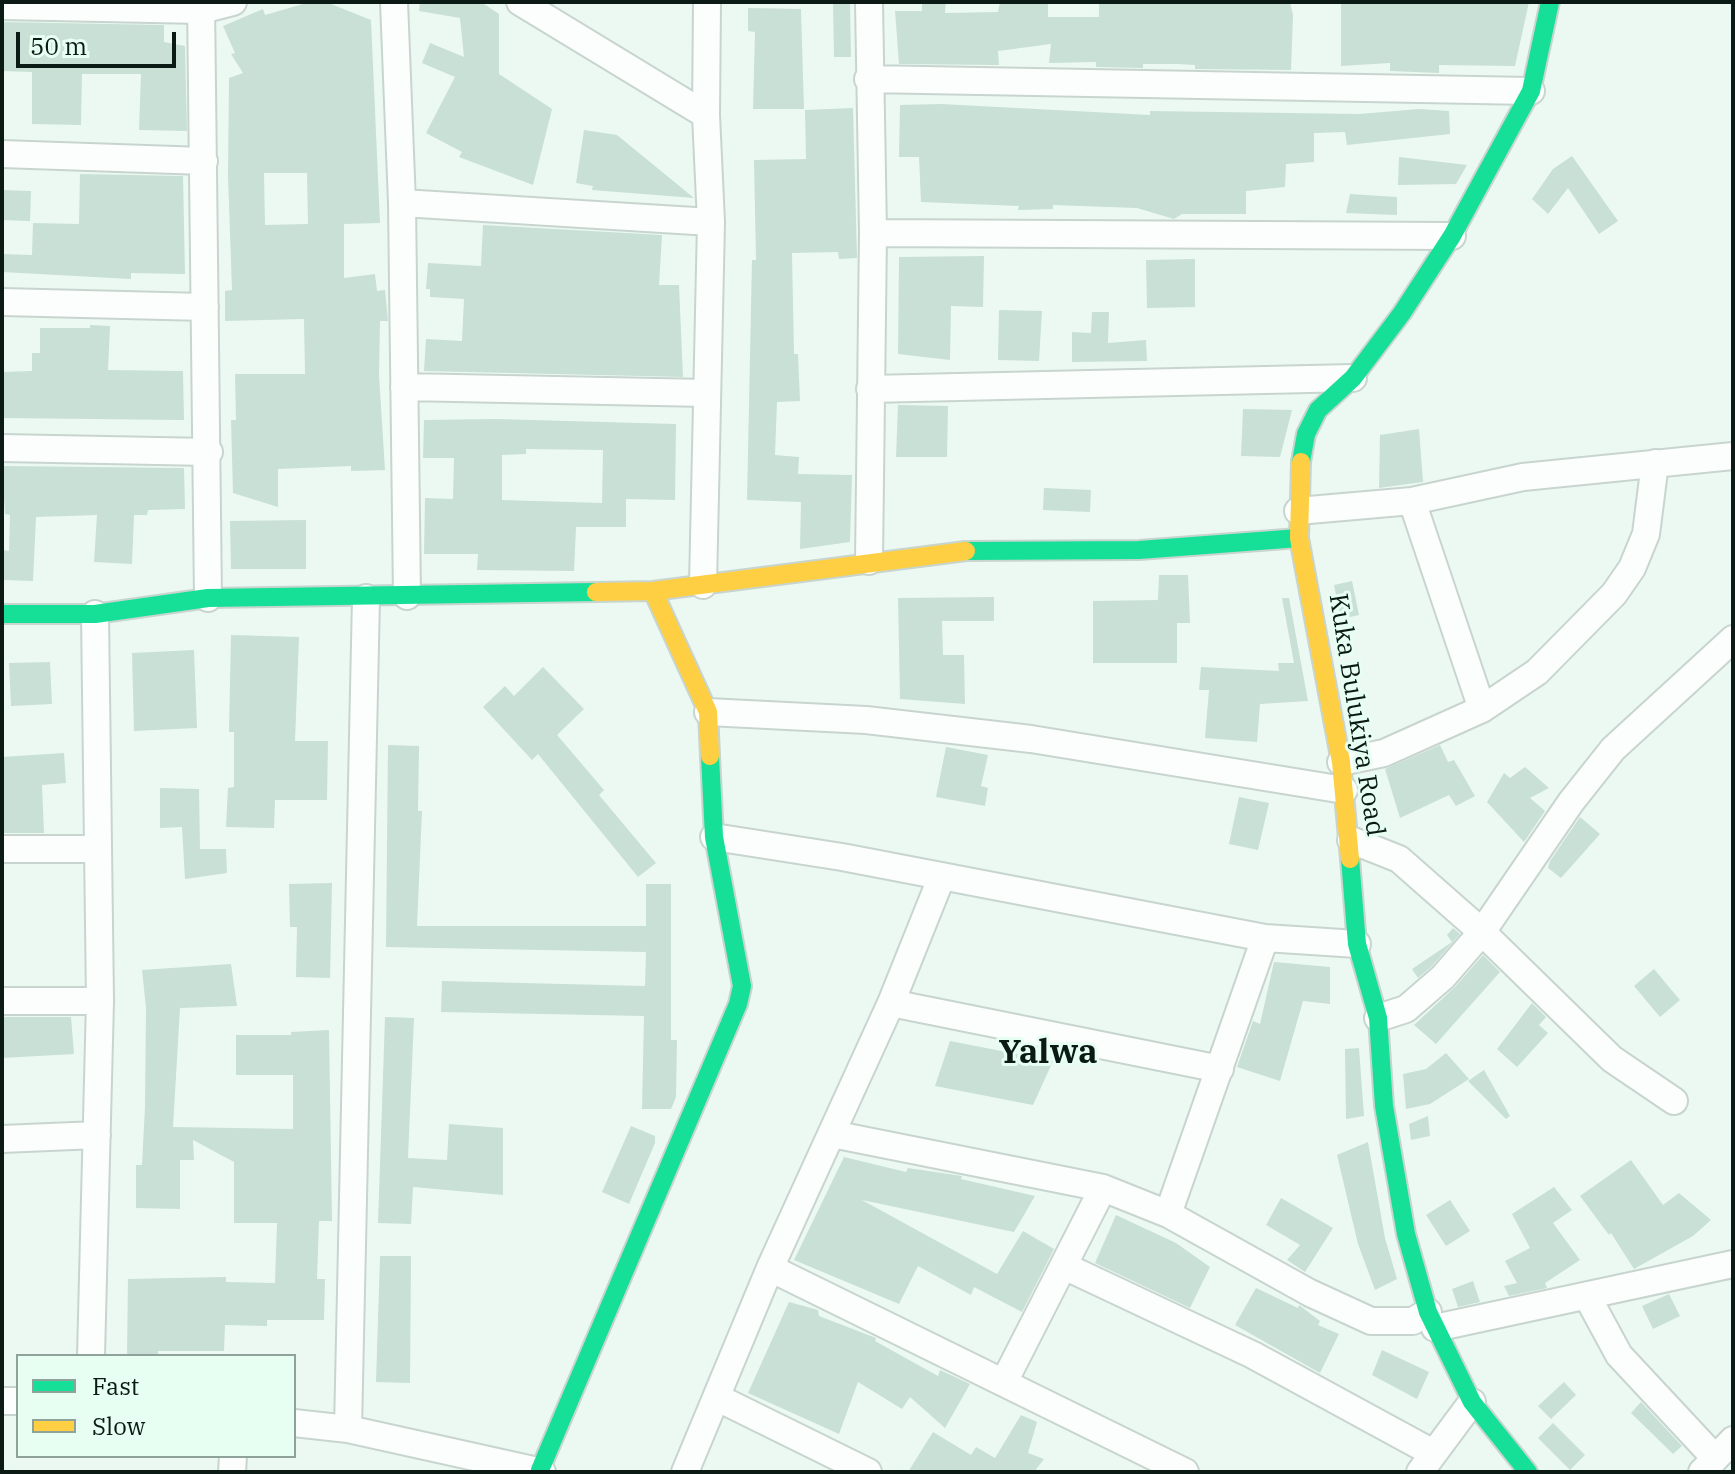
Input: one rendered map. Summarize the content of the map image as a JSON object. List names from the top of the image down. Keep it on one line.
{"streets":{"street":["Kuka Bulukiya Road"]},"districts":["Yalwa"],"legend":["Fast","Slow"],"scale_bar":"50 m"}
